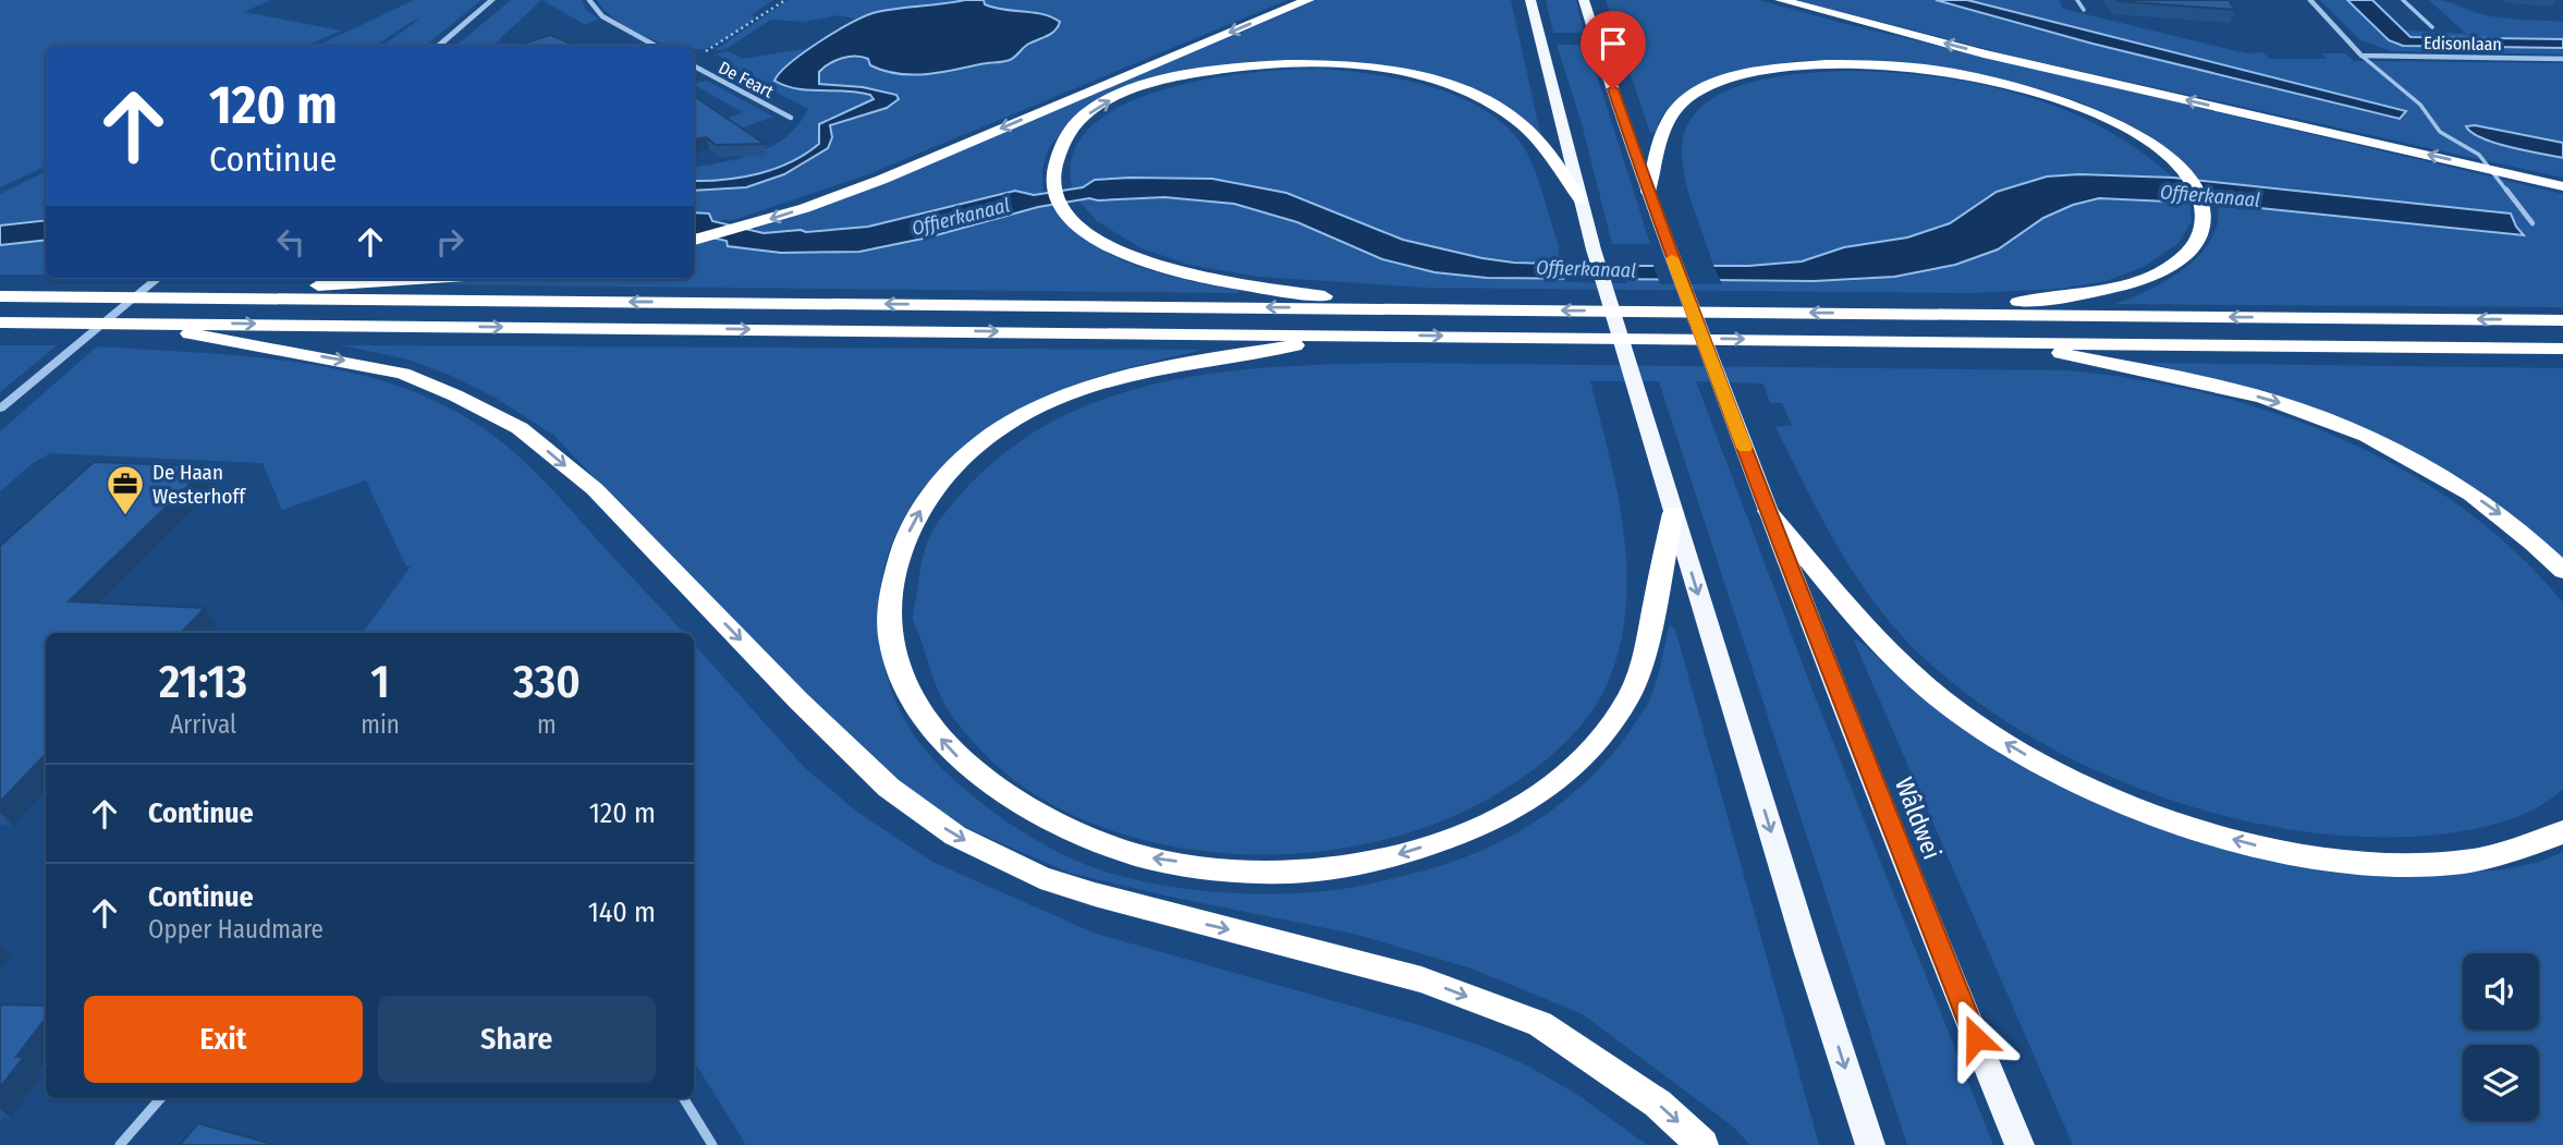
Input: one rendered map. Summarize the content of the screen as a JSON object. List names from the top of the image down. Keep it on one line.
{"streets":{"highway":["Wâldwei"],"street":["Edisonlaan","De Feart"]},"water":["Offierkanaal"],"places":{"office":["De Haan Westerhoff"]},"page":{"turn":["120 m","Continue"],"eta":["21:13","Arrival","1","min","330","m"],"list":[{"name":"Continue","value":"120 m"},{"name":"Continue","note":"Opper Haudmare","value":"140 m"}],"buttons":["Exit","Share"]}}
